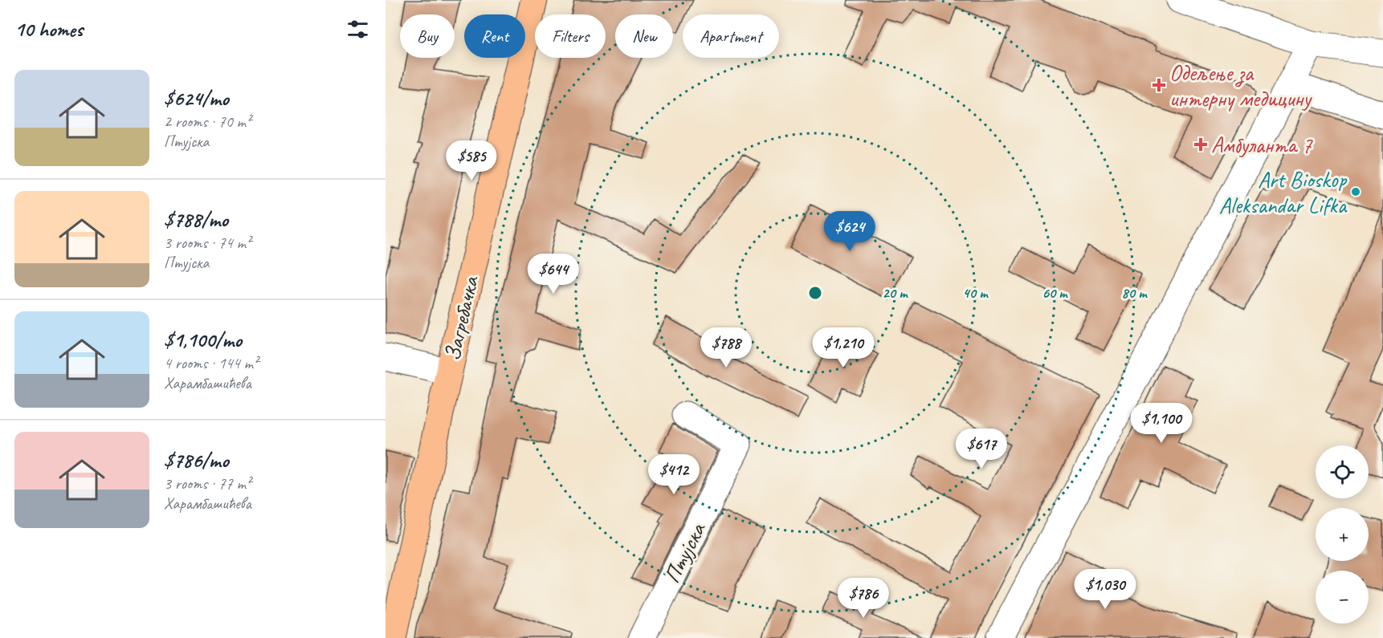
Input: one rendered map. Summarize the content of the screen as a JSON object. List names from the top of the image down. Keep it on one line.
{"streets":{"main road":["Загребачка"],"street":["Птујска"]},"places":{"health":["Одељење за интерну медицину","Амбуланта 7"],"other":["Art Bioskop Aleksandar Lifka"]},"page":{"heading":"10 homes","chip":["Buy","Rent","Filters","New","Apartment"],"list":[{"name":"$624/mo","note":"2 rooms · 70 m² · Птујска"},{"name":"$788/mo","note":"3 rooms · 74 m² · Птујска"},{"name":"$1,100/mo","note":"4 rooms · 144 m² · Харамбашићева"},{"name":"$786/mo","note":"3 rooms · 77 m² · Харамбашићева"}],"price":["$585","$624","$644","$788","$1,210","$1,100","$617","$412","$1,030","$786"],"map_buttons":["+","−"]},"rings":["20 m","40 m","60 m","80 m"]}
